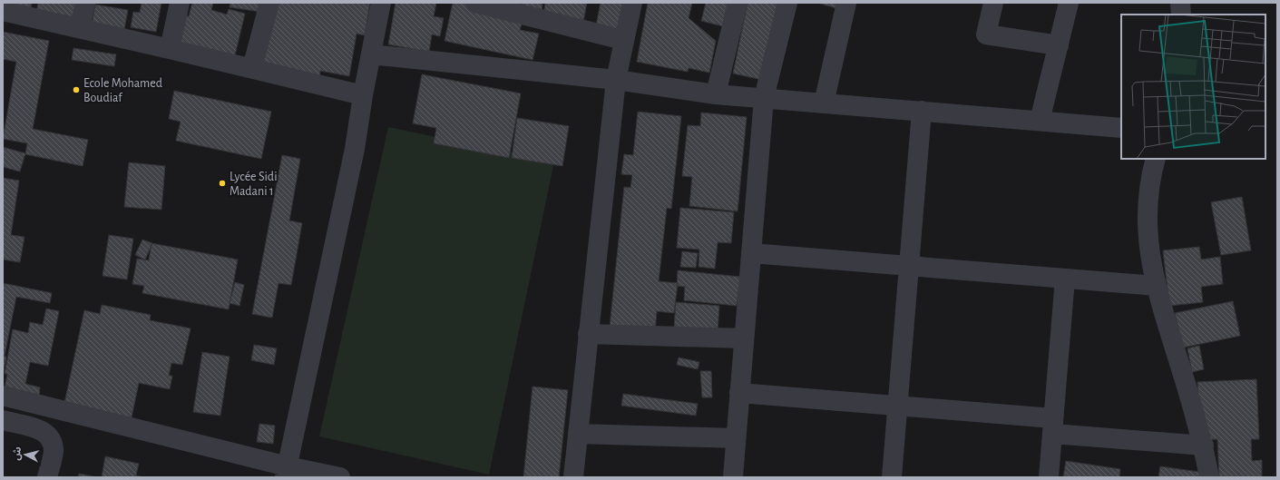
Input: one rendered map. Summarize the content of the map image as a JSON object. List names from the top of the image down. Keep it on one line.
{"places":["Ecole Mohamed Boudiaf","Lycée Sidi Madani 1"],"north":"left"}
